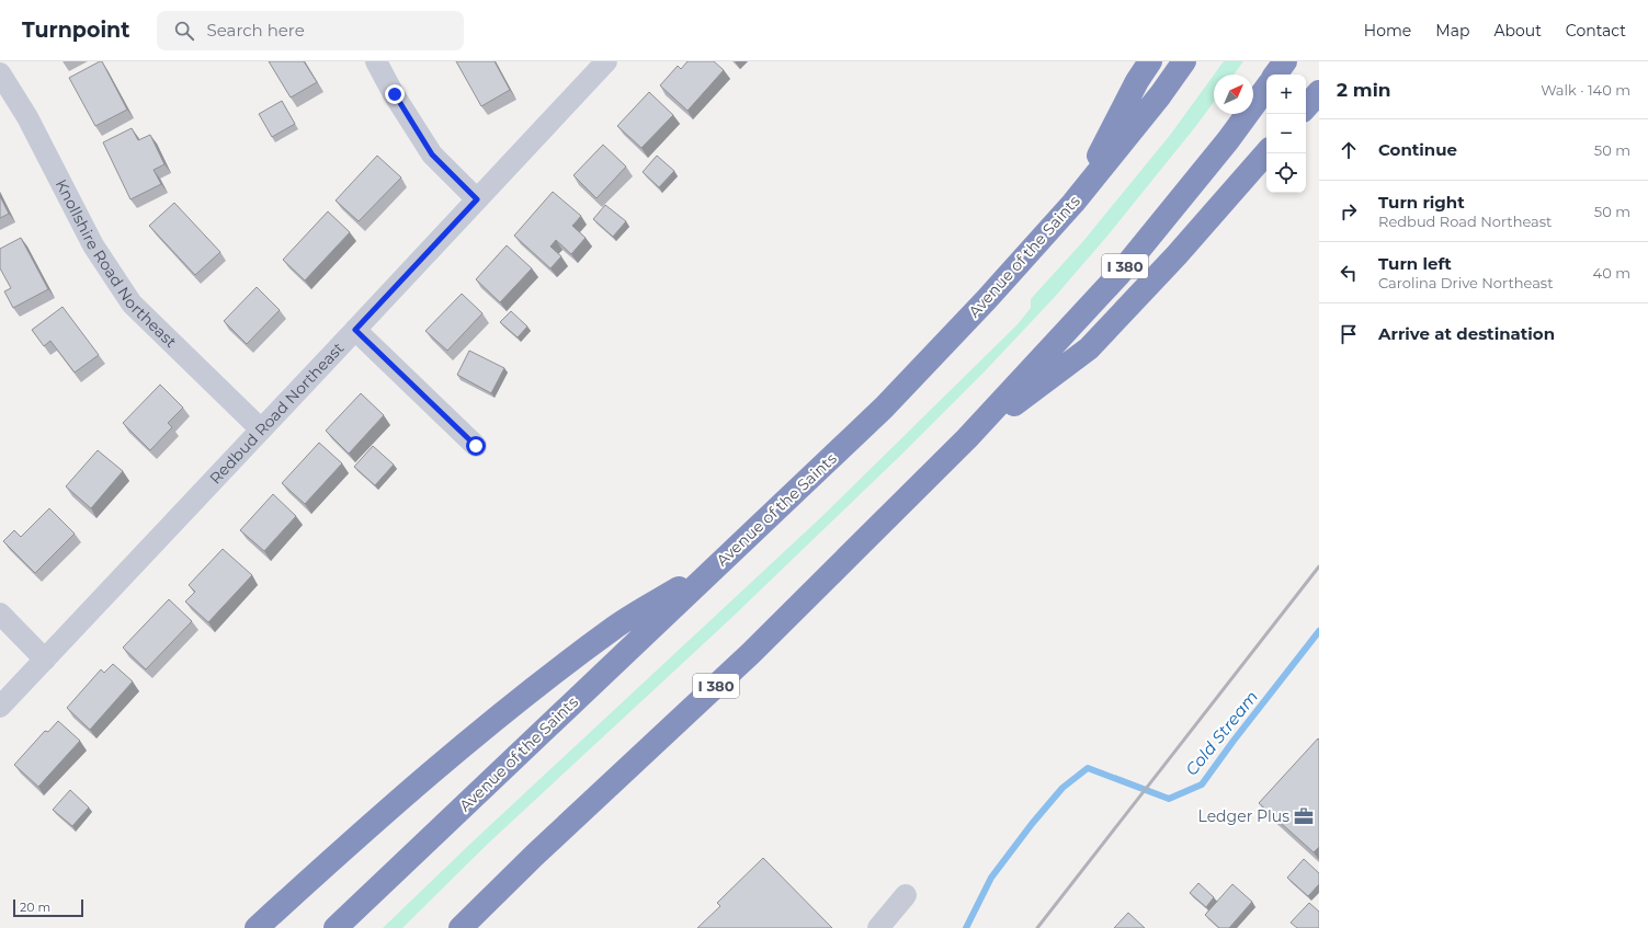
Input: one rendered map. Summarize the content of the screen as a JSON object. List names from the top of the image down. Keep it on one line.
{"streets":{"highway":["Avenue of the Saints","I 380"],"street":["Knollshire Road Northeast","Redbud Road Northeast"]},"crossings":[["Knollshire Road Northeast","Redbud Road Northeast"]],"water":["Cold Stream"],"places":{"office":["Ledger Plus"]},"scale_bar":"20 m","north":"top right","page":{"header":"Turnpoint","search":"Search here","nav":["Home","Map","About","Contact"],"heading":["2 min","Walk · 140 m"],"map_buttons":["+","−"],"list":[["Continue","50 m"],["Turn right","Redbud Road Northeast","50 m"],["Turn left","Carolina Drive Northeast","40 m"],"Arrive at destination"],"scale":"20 m"}}
